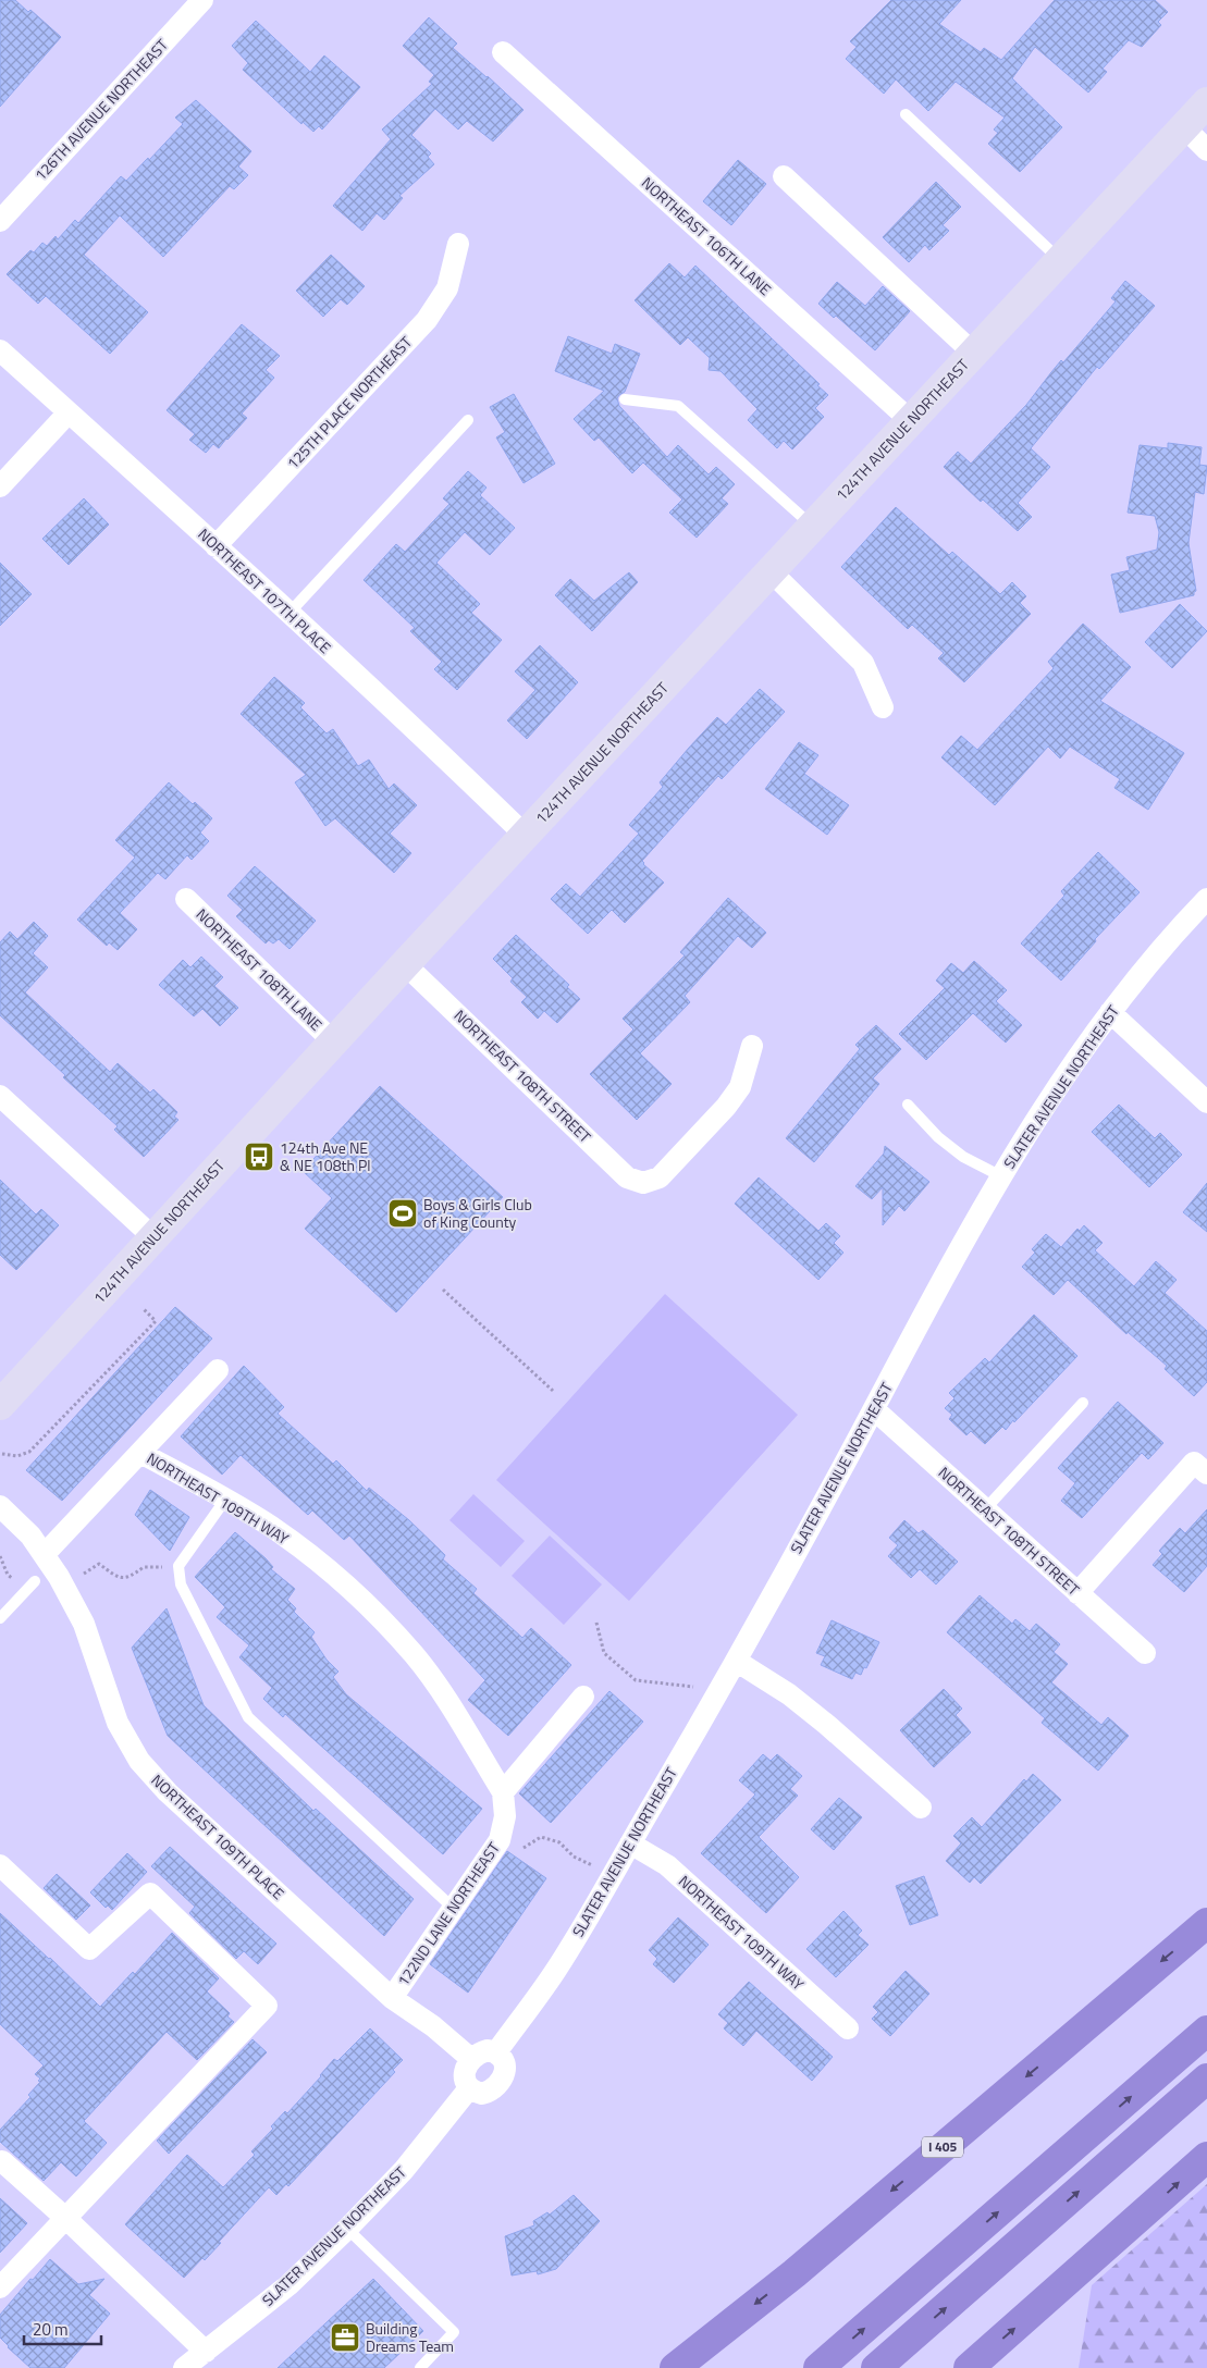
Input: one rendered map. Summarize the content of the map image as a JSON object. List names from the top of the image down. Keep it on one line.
{"streets":{"highway":["I 405"],"main road":["124TH AVENUE NORTHEAST"],"street":["126TH AVENUE NORTHEAST","NORTHEAST 106TH LANE","125TH PLACE NORTHEAST","NORTHEAST 107TH PLACE","NORTHEAST 108TH LANE","NORTHEAST 108TH STREET","SLATER AVENUE NORTHEAST","NORTHEAST 109TH WAY","NORTHEAST 109TH PLACE","122ND LANE NORTHEAST"]},"crossings":[["NORTHEAST 106TH LANE","124TH AVENUE NORTHEAST"],["125TH PLACE NORTHEAST","NORTHEAST 107TH PLACE"],["124TH AVENUE NORTHEAST","NORTHEAST 107TH PLACE"],["124TH AVENUE NORTHEAST","NORTHEAST 108TH LANE"],["124TH AVENUE NORTHEAST","NORTHEAST 108TH STREET"],["NORTHEAST 108TH STREET","SLATER AVENUE NORTHEAST"],["SLATER AVENUE NORTHEAST","NORTHEAST 109TH WAY"],["SLATER AVENUE NORTHEAST","NORTHEAST 109TH PLACE"],["NORTHEAST 109TH WAY","122ND LANE NORTHEAST"],["NORTHEAST 109TH PLACE","122ND LANE NORTHEAST"]],"places":{"bus stop":["124th Ave NE & NE 108th Pl"],"sports":["Boys & Girls Club of King County"],"office":["Building Dreams Team"]},"scale_bar":"20 m"}
